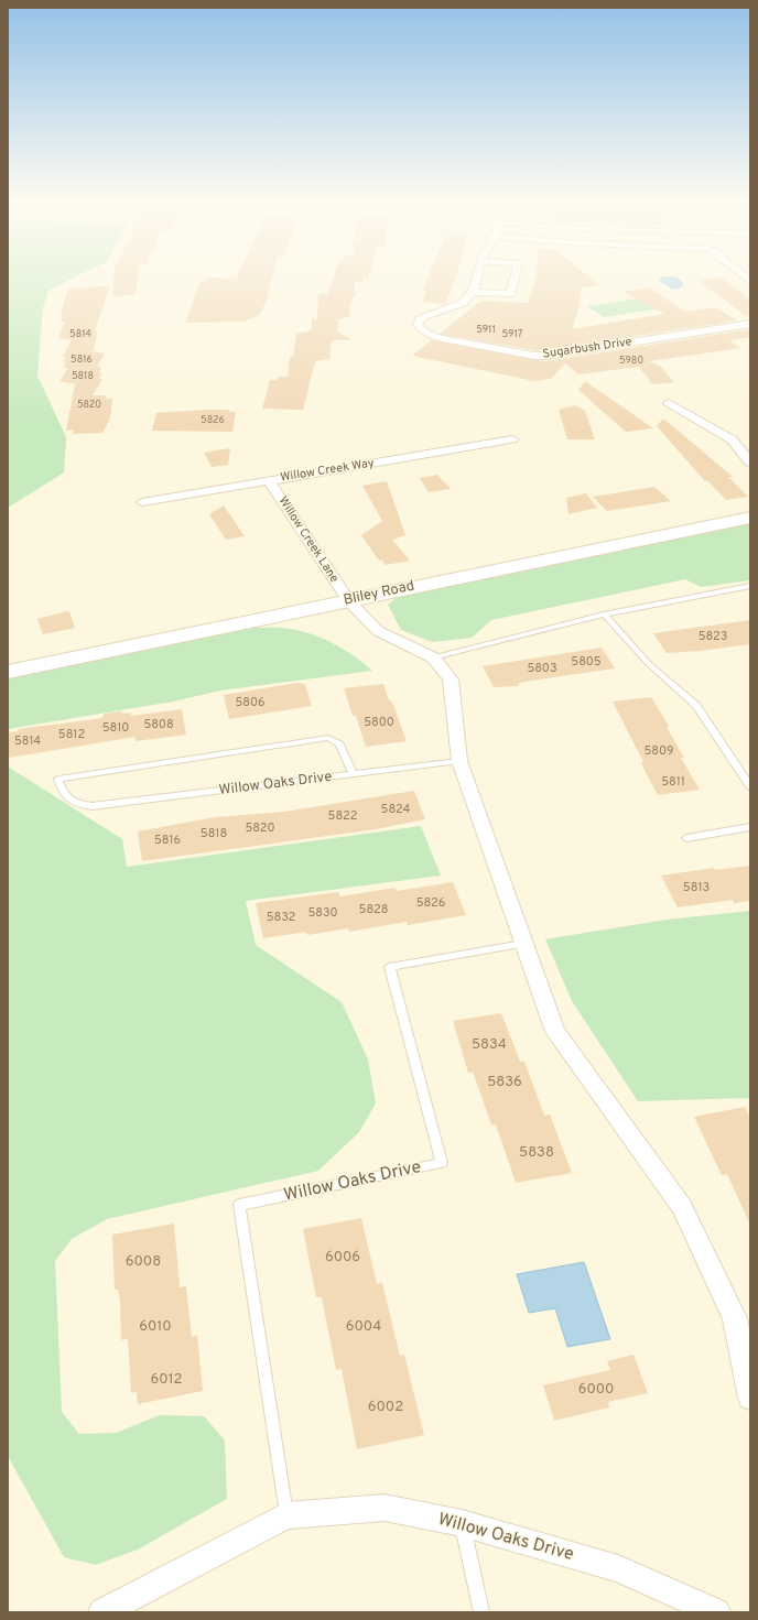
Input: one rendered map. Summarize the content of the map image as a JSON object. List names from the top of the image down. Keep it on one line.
{"streets":{"street":["Sugarbush Drive","Willow Creek Way","Willow Creek Lane","Bliley Road","Willow Oaks Drive"]},"crossings":[["Willow Creek Way","Willow Creek Lane"],["Willow Creek Lane","Bliley Road"]],"house_numbers":["5911","5814","5917","5816","5980","5818","5820","5826","5823","5805","5803","5806","5800","5808","5810","5812","5814","5809","5811","5824","5822","5820","5818","5816","5813","5826","5828","5830","5832","5834","5836","5838","6006","6008","6010","6004","6012","6000","6002"]}
